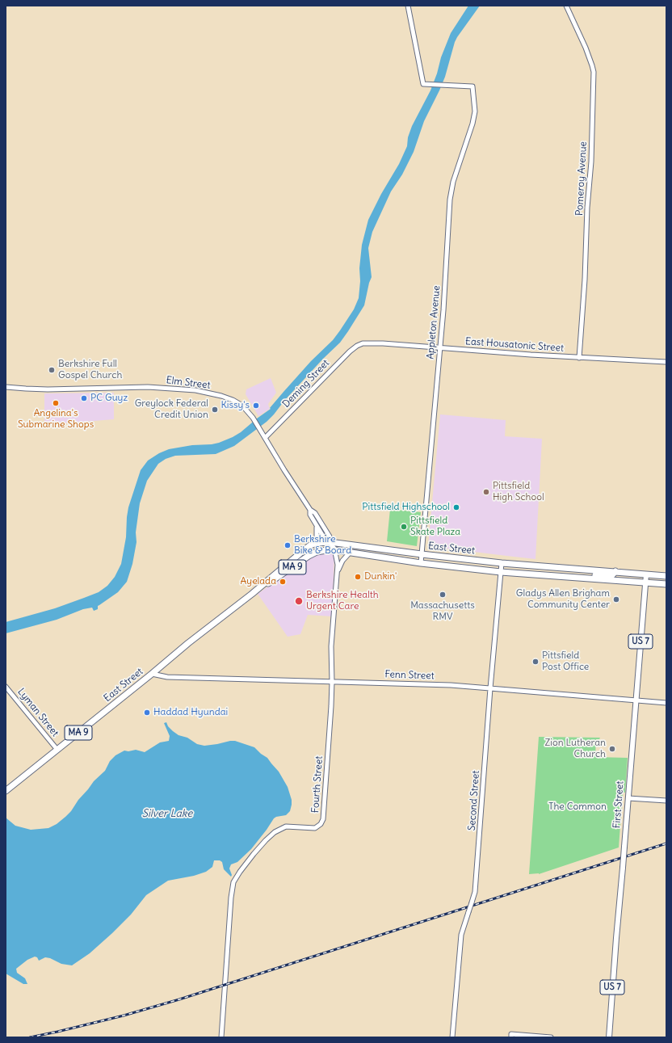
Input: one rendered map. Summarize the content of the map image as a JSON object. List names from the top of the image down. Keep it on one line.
{"streets":{"highway":["East Street","MA 9"],"main road":["US 7","First Street"],"street":["Pomeroy Avenue","Appleton Avenue","East Housatonic Street","Elm Street","Deming Street","Fenn Street","Lyman Street","Fourth Street","Second Street"]},"crossings":[["Pomeroy Avenue","East Housatonic Street"],["Appleton Avenue","East Housatonic Street"],["Appleton Avenue","East Street"],["East Housatonic Street","Deming Street"],["Elm Street","Deming Street"],["Elm Street","East Street"],["Elm Street","Fourth Street"],["East Street","Fenn Street"],["East Street","Lyman Street"],["East Street","Fourth Street"],["East Street","Second Street"],["East Street","First Street"],["Fenn Street","Fourth Street"],["Fenn Street","Second Street"],["Fenn Street","First Street"]],"water":["Silver Lake"],"parks":["The Common"],"places":["Berkshire Full Gospel Church","PC Guyz","Angelina's Submarine Shops","Kissy's","Greylock Federal Credit Union","Pittsfield High School","Pittsfield Highschool","Pittsfield Skate Plaza","Berkshire Bike & Board","Dunkin'","Ayelada","Massachusetts RMV","Gladys Allen Brigham Community Center","Berkshire Health Urgent Care","Pittsfield Post Office","Haddad Hyundai","Zion Lutheran Church"]}
